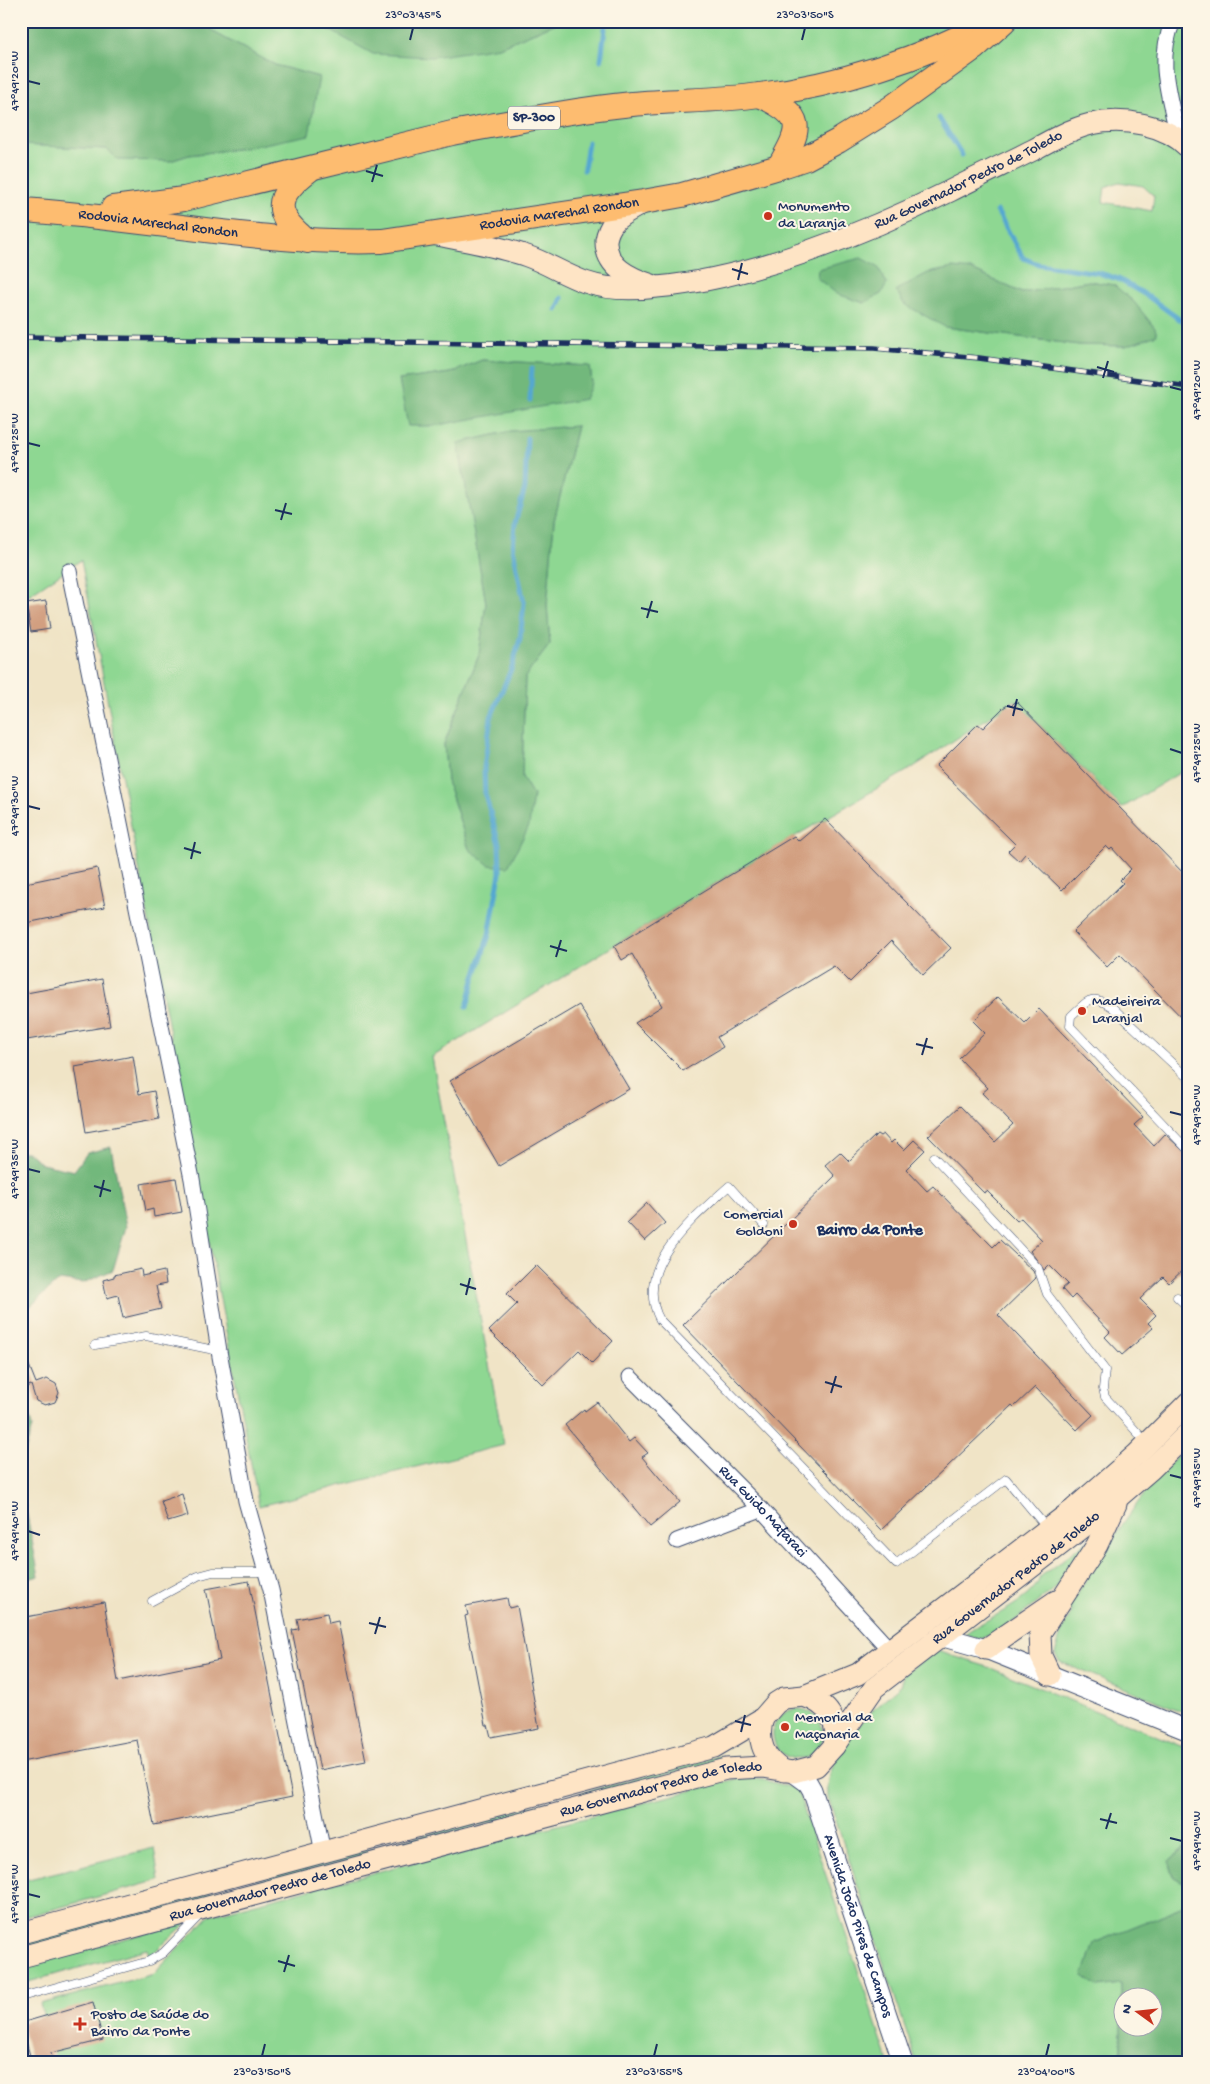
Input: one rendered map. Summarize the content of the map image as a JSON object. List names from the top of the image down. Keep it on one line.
{"streets":{"main road":["SP-300","Rua Governador Pedro de Toledo","Rodovia Marechal Rondon"],"street":["Rua Guido Mafaraci","Avenida João Pires de Campos"]},"crossings":[["Rua Governador Pedro de Toledo","Rodovia Marechal Rondon"],["Rua Governador Pedro de Toledo","Rua Guido Mafaraci"],["Rua Governador Pedro de Toledo","Avenida João Pires de Campos"]],"districts":["Bairro da Ponte"],"places":{"other":["Monumento da Laranja","Madeireira Laranjal","Comercial Goldoni","Memorial da Maçonaria"],"health":["Posto de Saúde do Bairro da Ponte"]},"north":"left","coordinates":["23°03'45\"S","23°03'50\"S","47°49'20\"W","47°49'25\"W","47°49'30\"W","47°49'35\"W","47°49'40\"W","47°49'45\"W","23°03'55\"S","23°04'00\"S"]}
